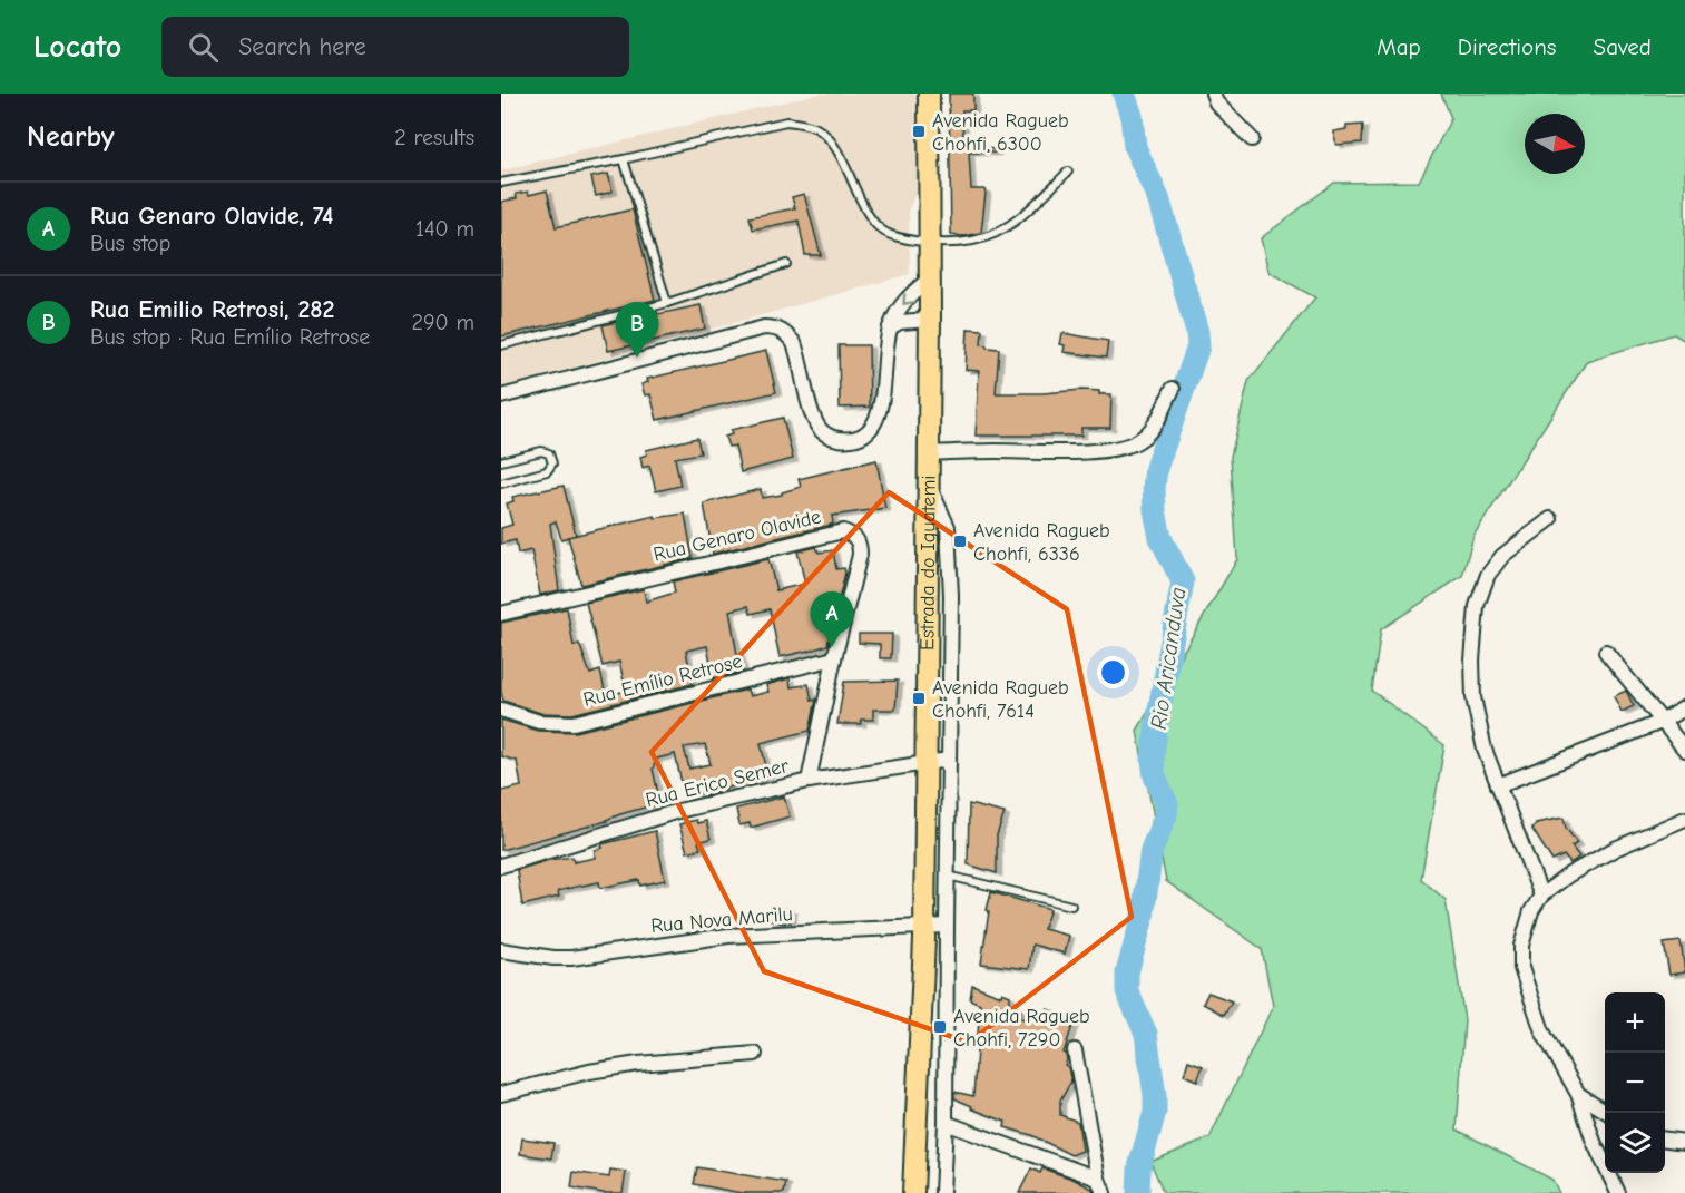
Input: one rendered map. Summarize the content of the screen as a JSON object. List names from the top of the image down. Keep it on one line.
{"streets":{"main road":["Estrada do Iguatemi"],"street":["Rua Genaro Olavide","Rua Emílio Retrose","Rua Erico Semer","Rua Nova Marilu"]},"crossings":[["Rua Genaro Olavide","Rua Emílio Retrose"],["Rua Genaro Olavide","Rua Erico Semer"],["Estrada do Iguatemi","Rua Erico Semer"],["Estrada do Iguatemi","Rua Nova Marilu"]],"water":["Rio Aricanduva"],"places":{"transit":["Avenida Ragueb Chohfi, 6300","Avenida Ragueb Chohfi, 6336","Avenida Ragueb Chohfi, 7614","Avenida Ragueb Chohfi, 7290"]},"north":"right","page":{"header":"Locato","search":"Search here","nav":["Map","Directions","Saved"],"heading":["Nearby","2 results"],"list":[{"mark":"A","name":"Rua Genaro Olavide, 74","note":"Bus stop","value":"140 m"},{"mark":"B","name":"Rua Emilio Retrosi, 282","note":"Bus stop · Rua Emílio Retrose","value":"290 m"}],"pins":["B","A"],"map_buttons":["+","−"]}}
